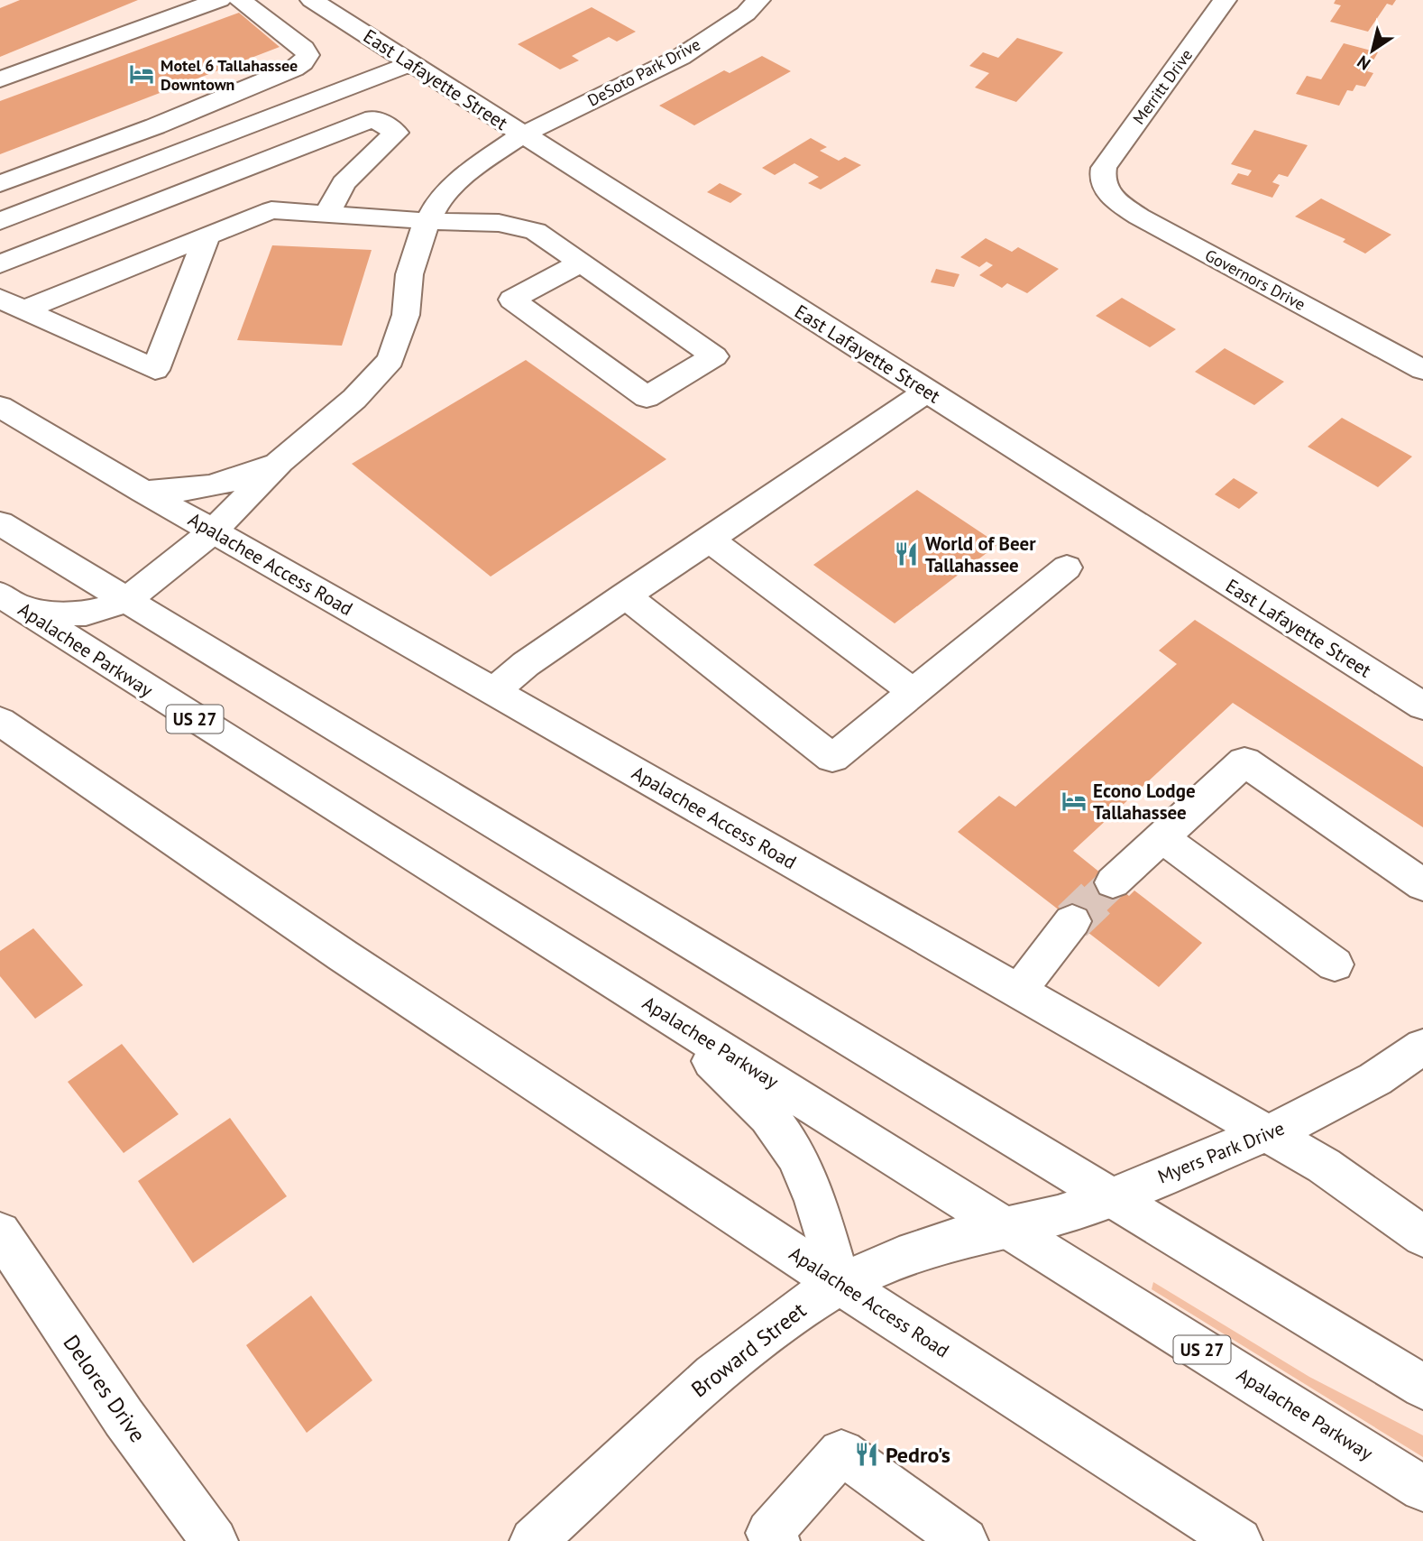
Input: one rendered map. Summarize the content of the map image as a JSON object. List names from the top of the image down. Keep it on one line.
{"streets":{"street":["DeSoto Park Drive","East Lafayette Street","Merritt Drive","Governors Drive","Apalachee Access Road","Apalachee Parkway","US 27","Myers Park Drive","Broward Street","Delores Drive"]},"crossings":[["DeSoto Park Drive","East Lafayette Street"],["Merritt Drive","Governors Drive"],["Apalachee Access Road","Myers Park Drive"],["Apalachee Access Road","Broward Street"],["Apalachee Parkway","Myers Park Drive"],["Apalachee Parkway","Broward Street"],["Myers Park Drive","Broward Street"]],"places":{"hotel":["Motel 6 Tallahassee Downtown","Econo Lodge Tallahassee"],"restaurant":["World of Beer Tallahassee","Pedro's"]},"north":"bottom left"}
